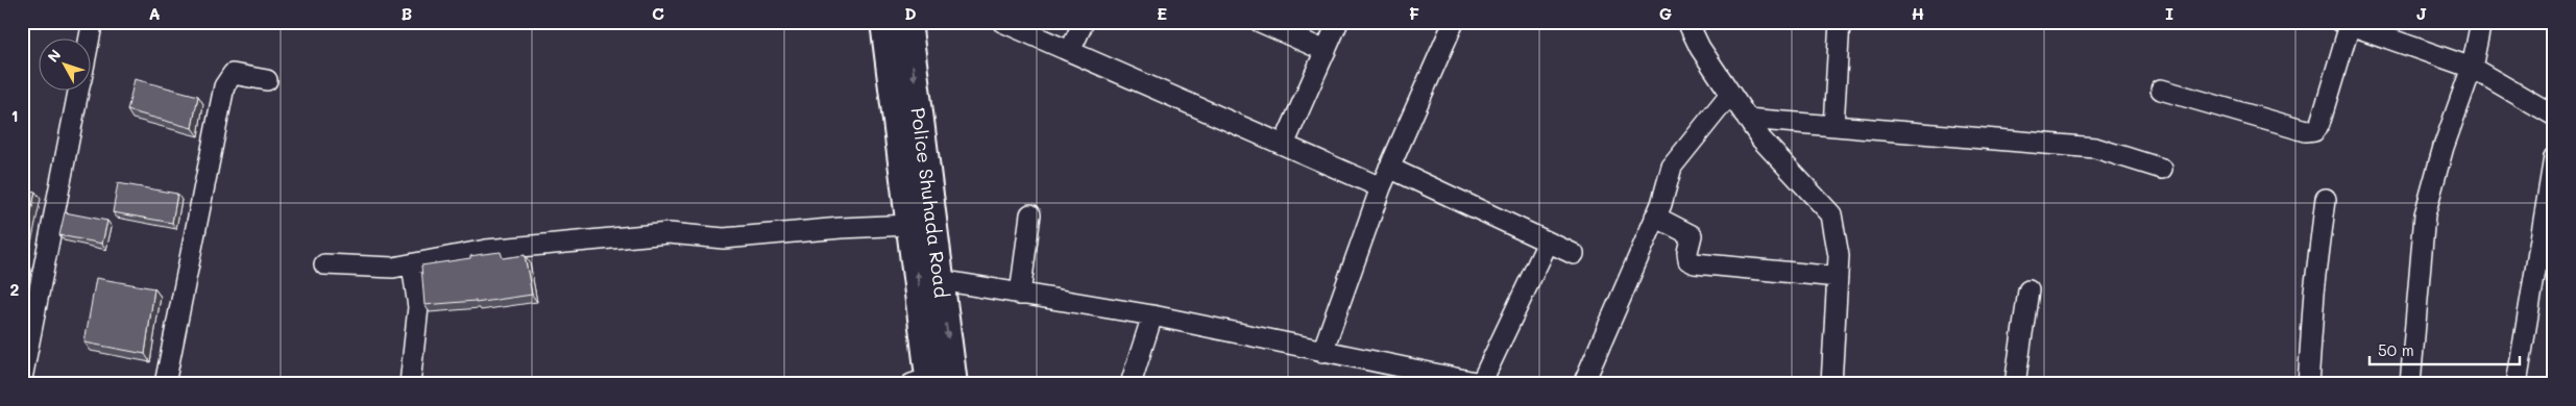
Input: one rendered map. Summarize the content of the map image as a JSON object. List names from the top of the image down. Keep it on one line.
{"streets":{"main road":["Police Shuhada Road"]},"scale_bar":"50 m","north":"top left","grid":{"columns":["A","B","C","D","E","F","G","H","I","J"],"rows":["1","2"]}}
